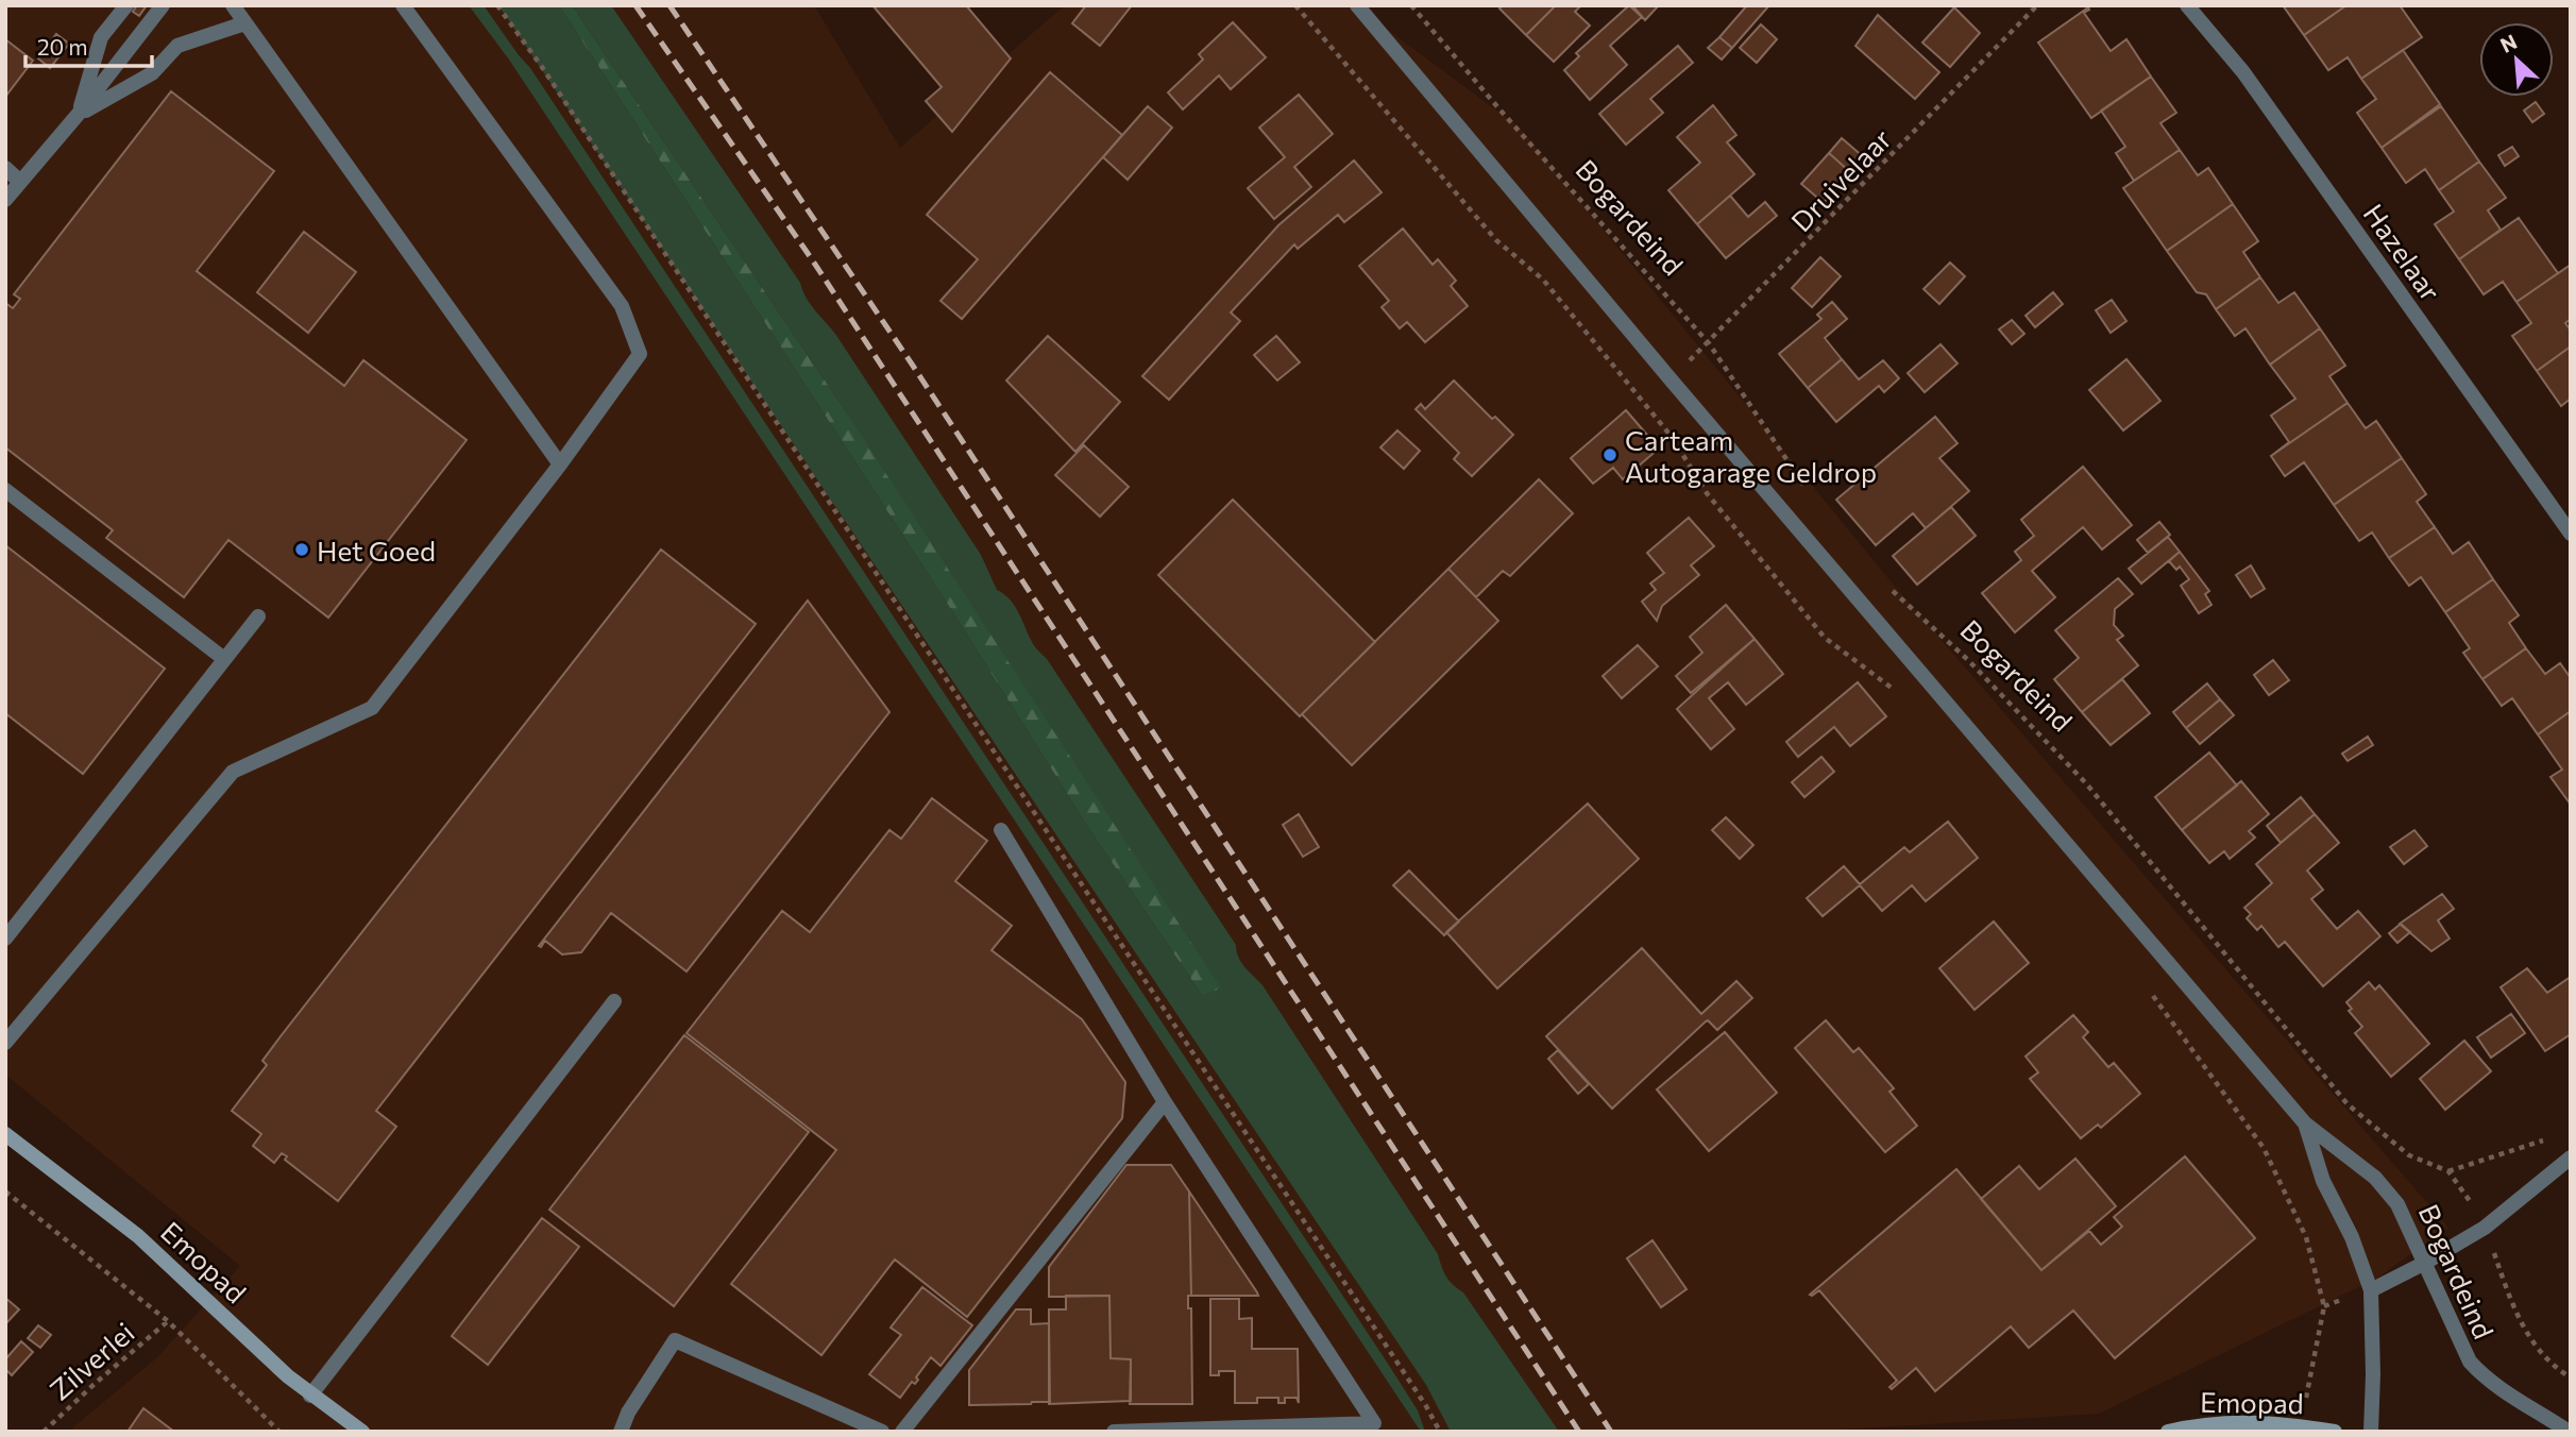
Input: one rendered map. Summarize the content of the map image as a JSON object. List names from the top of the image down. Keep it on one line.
{"streets":{"main road":["Emopad"],"street":["Bogardeind","Hazelaar"],"path":["Druivelaar","Zilverlei"]},"crossings":[["Druivelaar","Bogardeind"]],"places":["Carteam Autogarage Geldrop","Het Goed"],"scale_bar":"20 m","north":"top left"}
